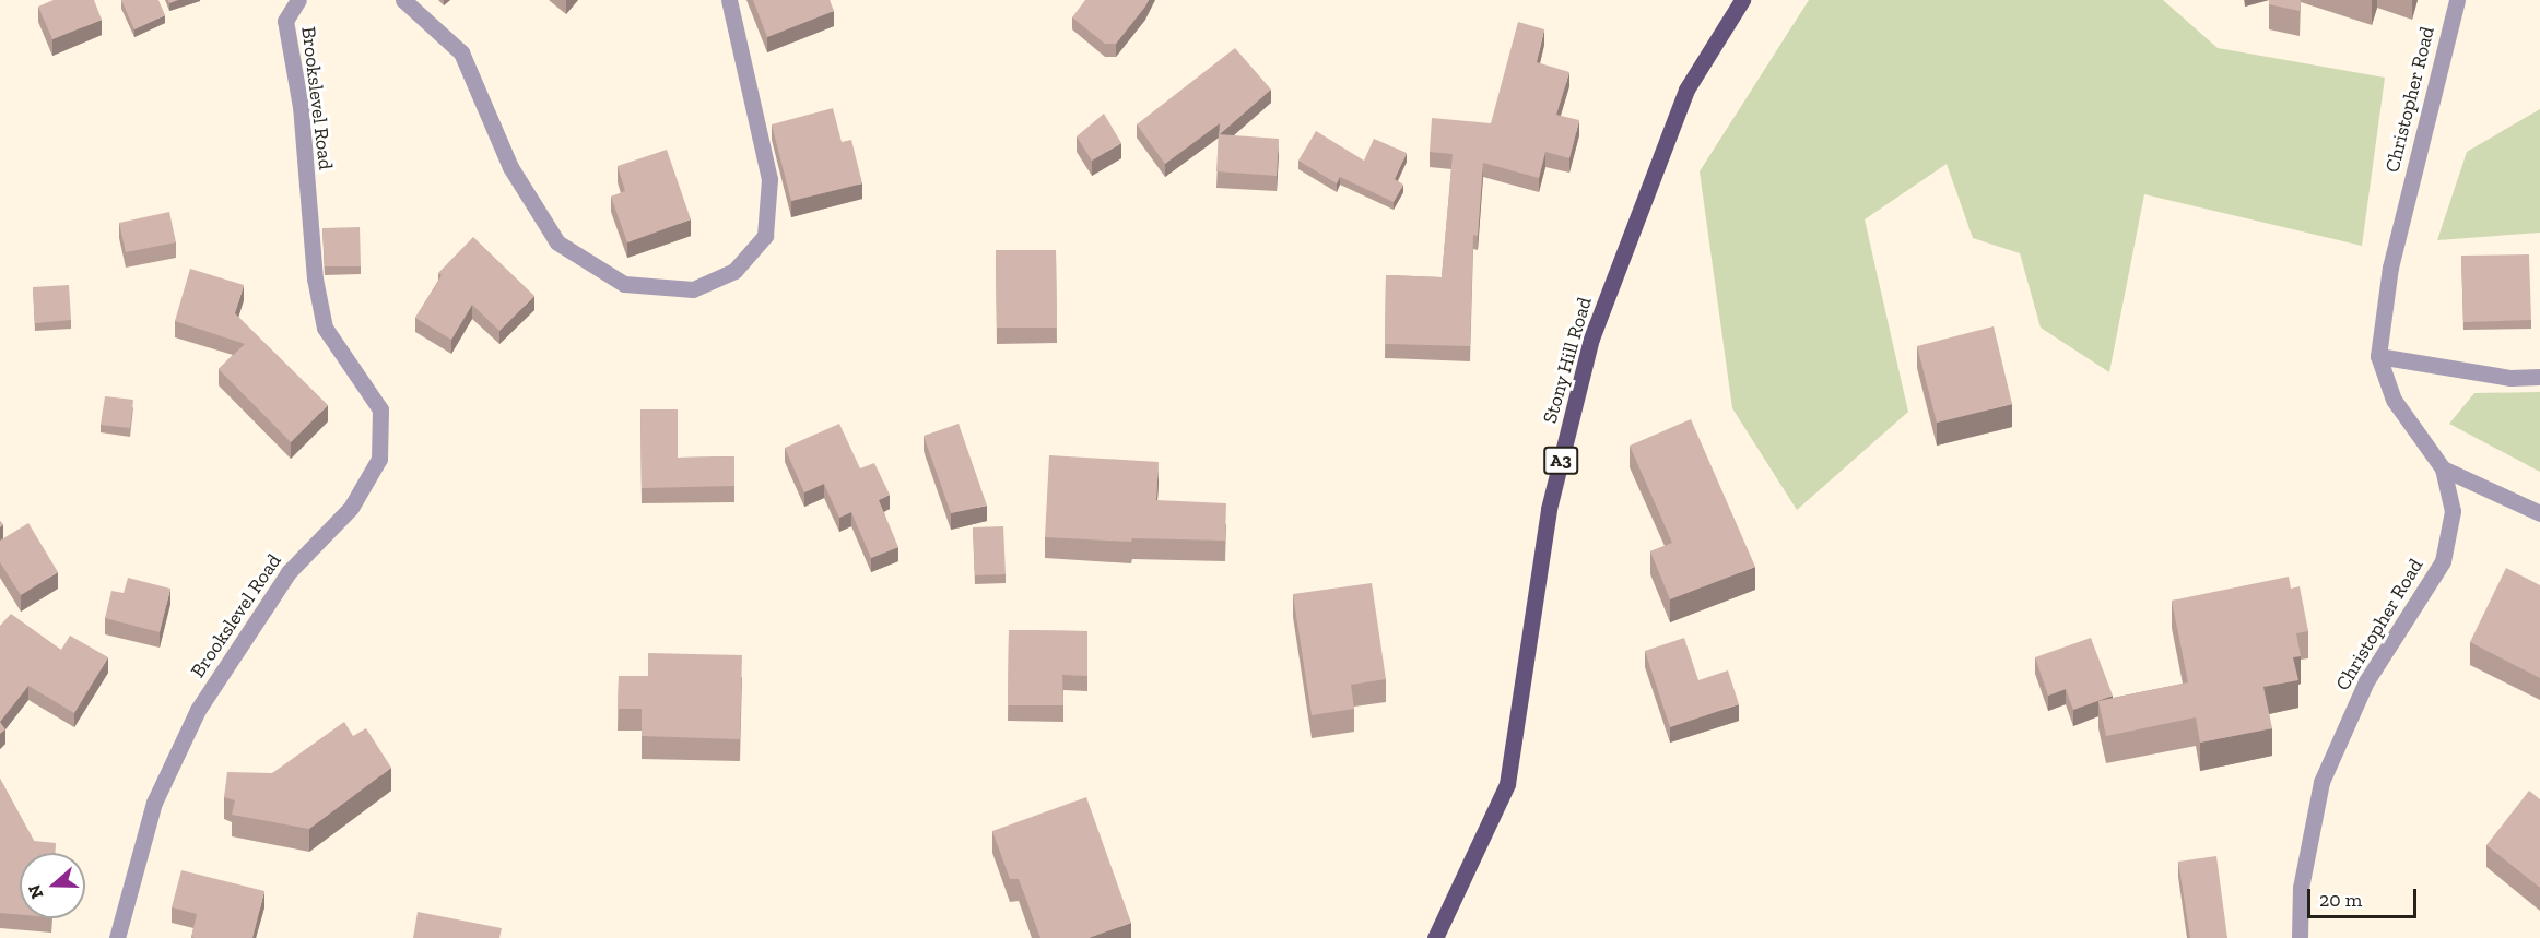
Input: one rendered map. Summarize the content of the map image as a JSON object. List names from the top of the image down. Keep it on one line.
{"streets":{"main road":["Stony Hill Road","A3"],"street":["Brookslevel Road","Christopher Road"]},"scale_bar":"20 m","north":"left"}
